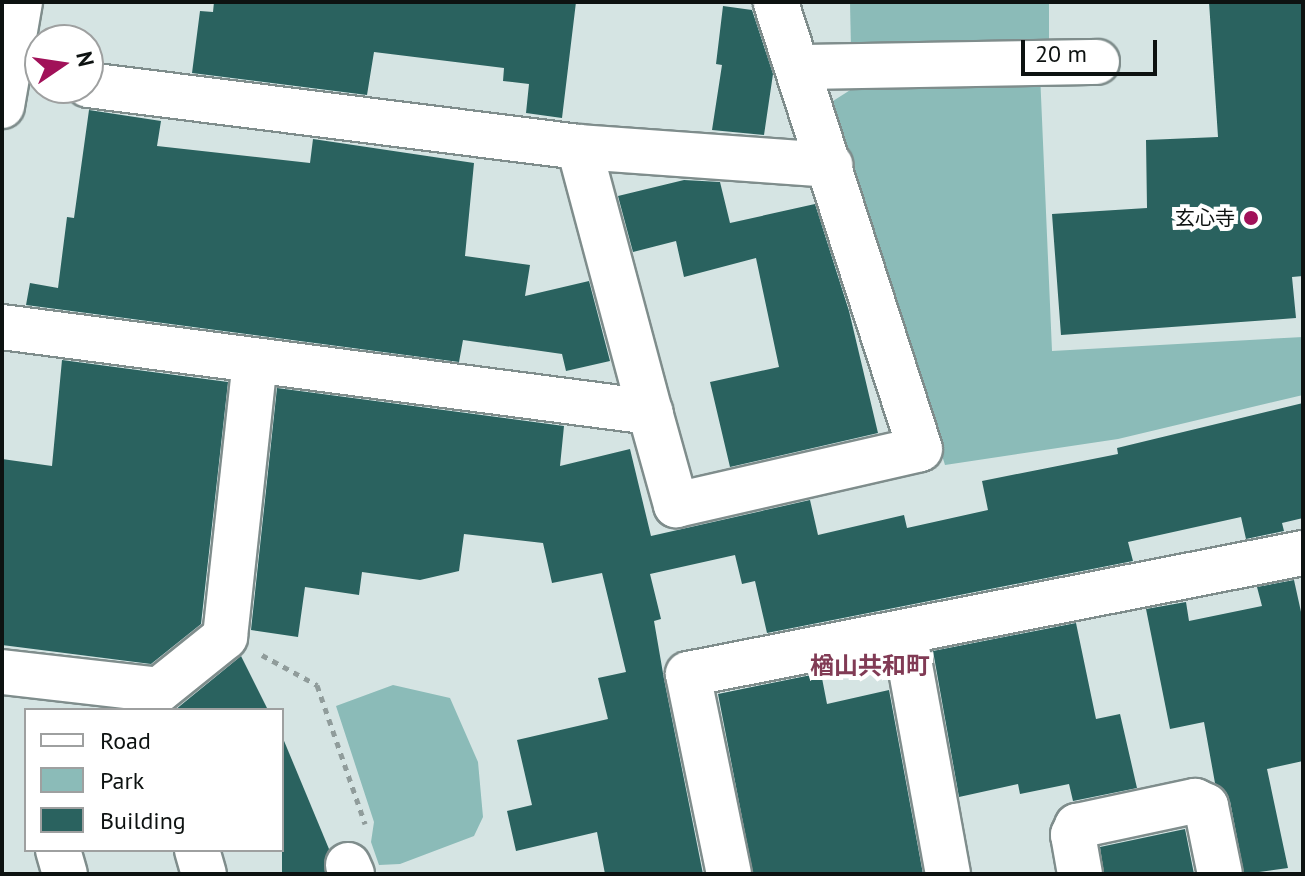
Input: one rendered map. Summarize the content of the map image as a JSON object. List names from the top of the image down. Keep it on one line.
{"districts":["楢山共和町"],"places":["玄心寺"],"legend":["Road","Park","Building"],"scale_bar":"20 m","north":"right"}
